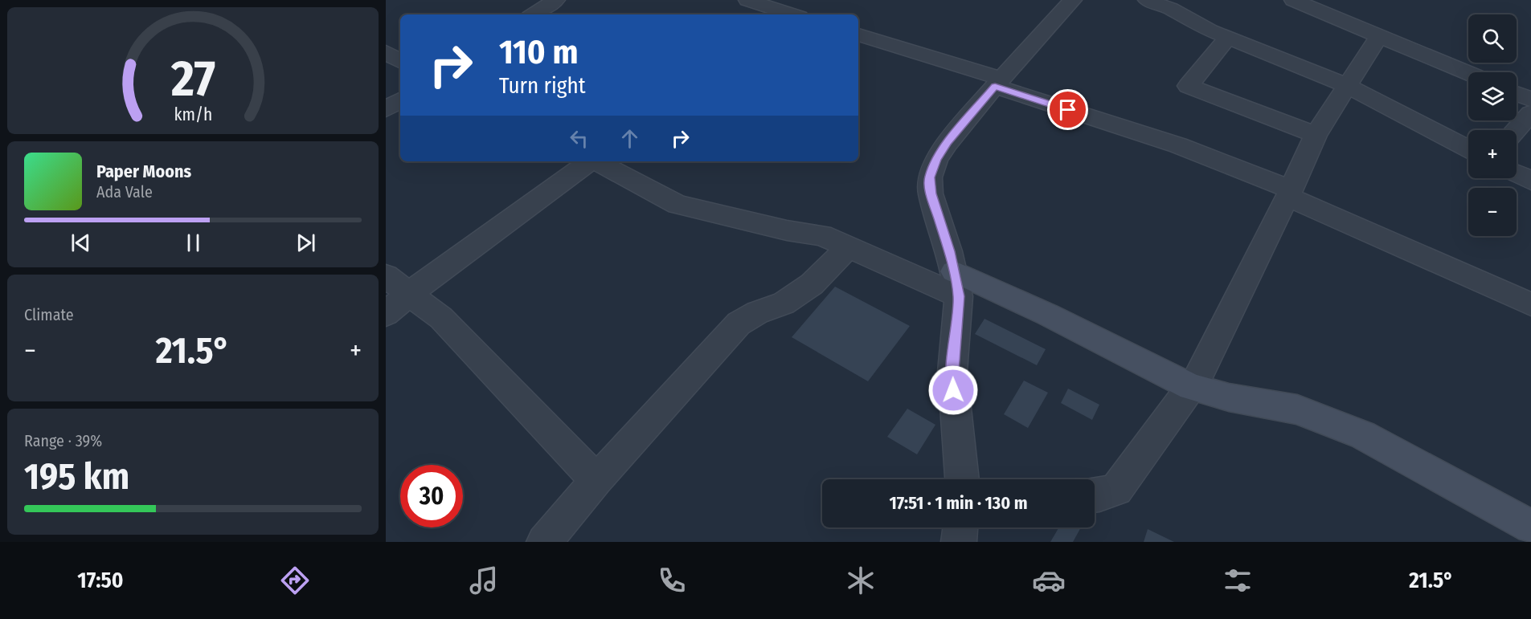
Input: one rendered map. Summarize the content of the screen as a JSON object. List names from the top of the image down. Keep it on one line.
{"page":{"map_buttons":["+","−"],"turn":["110 m","Turn right"],"song":["Paper Moons","Ada Vale"],"tile":["Climate",["Range · 39%","195 km"]],"heat":["−","21.5°","+"],"limit":"30","trip":"17:51 · 1 min · 130 m","tabs":["17:50","21.5°"],"gauge":["27","km/h"]}}
